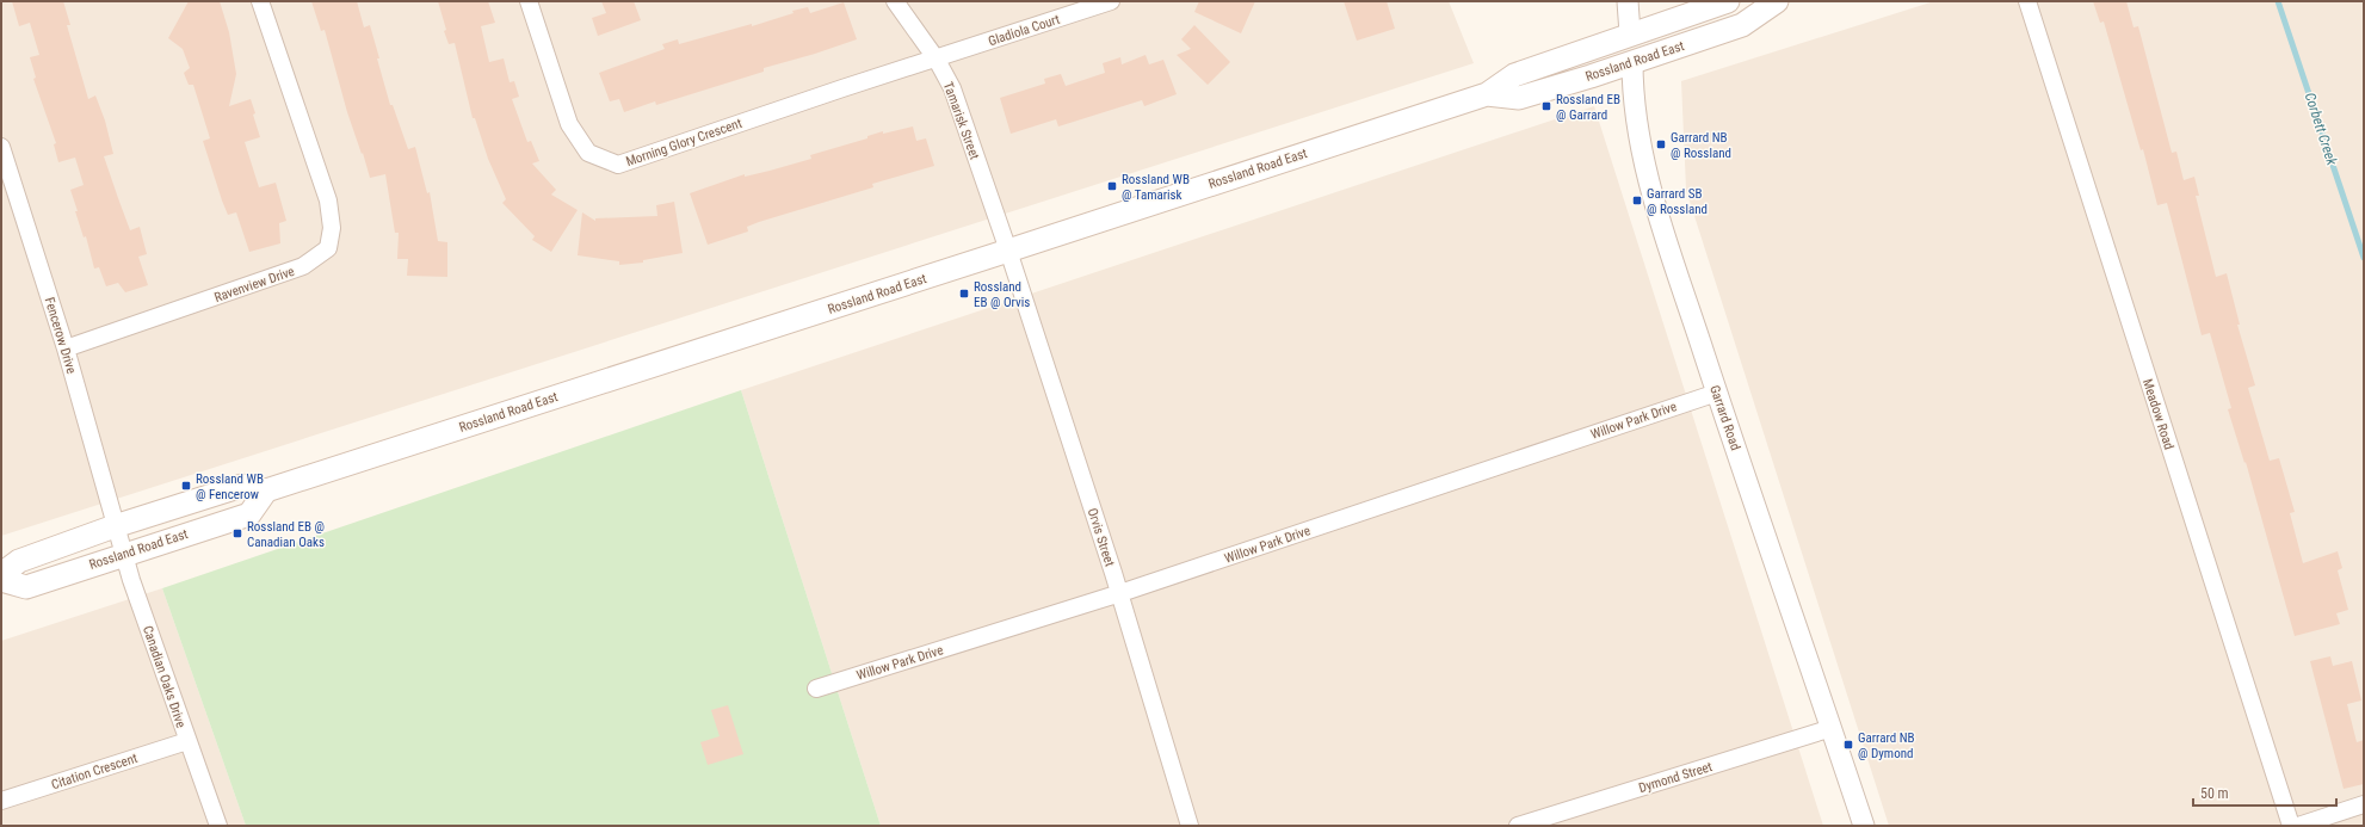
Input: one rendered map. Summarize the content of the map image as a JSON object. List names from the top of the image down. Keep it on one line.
{"streets":{"main road":["Rossland Road East"],"street":["Gladiola Court","Tamarisk Street","Morning Glory Crescent","Ravenview Drive","Fencerow Drive","Meadow Road","Garrard Road","Willow Park Drive","Orvis Street","Canadian Oaks Drive","Citation Crescent","Dymond Street"]},"crossings":[["Gladiola Court","Tamarisk Street"],["Gladiola Court","Morning Glory Crescent"],["Rossland Road East","Tamarisk Street"],["Rossland Road East","Fencerow Drive"],["Rossland Road East","Garrard Road"],["Rossland Road East","Orvis Street"],["Rossland Road East","Canadian Oaks Drive"],["Tamarisk Street","Morning Glory Crescent"],["Tamarisk Street","Orvis Street"],["Ravenview Drive","Fencerow Drive"],["Fencerow Drive","Canadian Oaks Drive"],["Garrard Road","Willow Park Drive"],["Garrard Road","Dymond Street"],["Willow Park Drive","Orvis Street"],["Canadian Oaks Drive","Citation Crescent"]],"water":["Corbett Creek"],"places":{"transit":["Rossland EB @ Garrard","Garrard NB @ Rossland","Rossland WB @ Tamarisk","Garrard SB @ Rossland","Rossland EB @ Orvis","Rossland WB @ Fencerow","Rossland EB @ Canadian Oaks","Garrard NB @ Dymond"]},"scale_bar":"50 m"}
